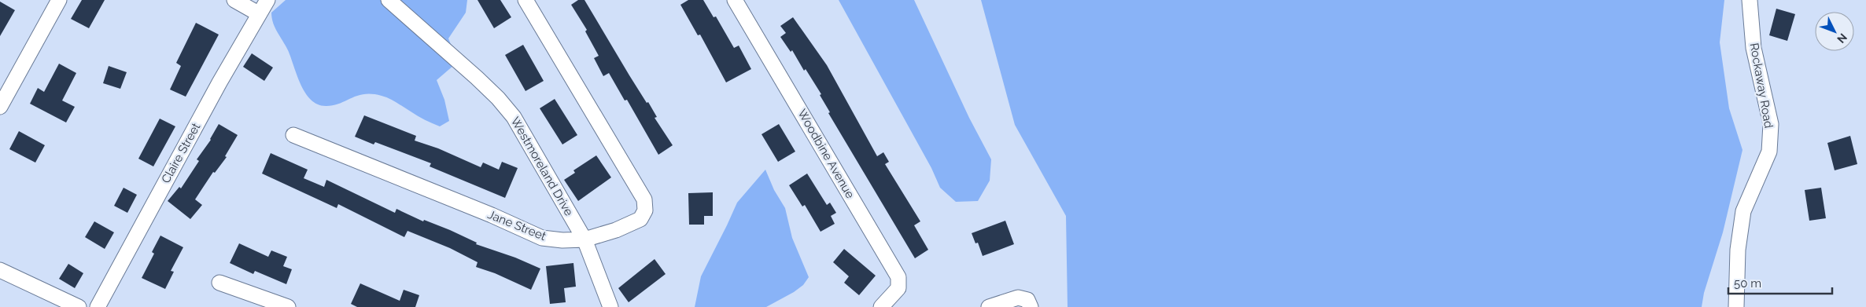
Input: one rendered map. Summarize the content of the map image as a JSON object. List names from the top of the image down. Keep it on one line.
{"streets":{"street":["Rockaway Road","Claire Street","Woodbine Avenue","Westmoreland Drive","Jane Street"]},"crossings":[["Westmoreland Drive","Jane Street"]],"scale_bar":"50 m","north":"bottom right"}
